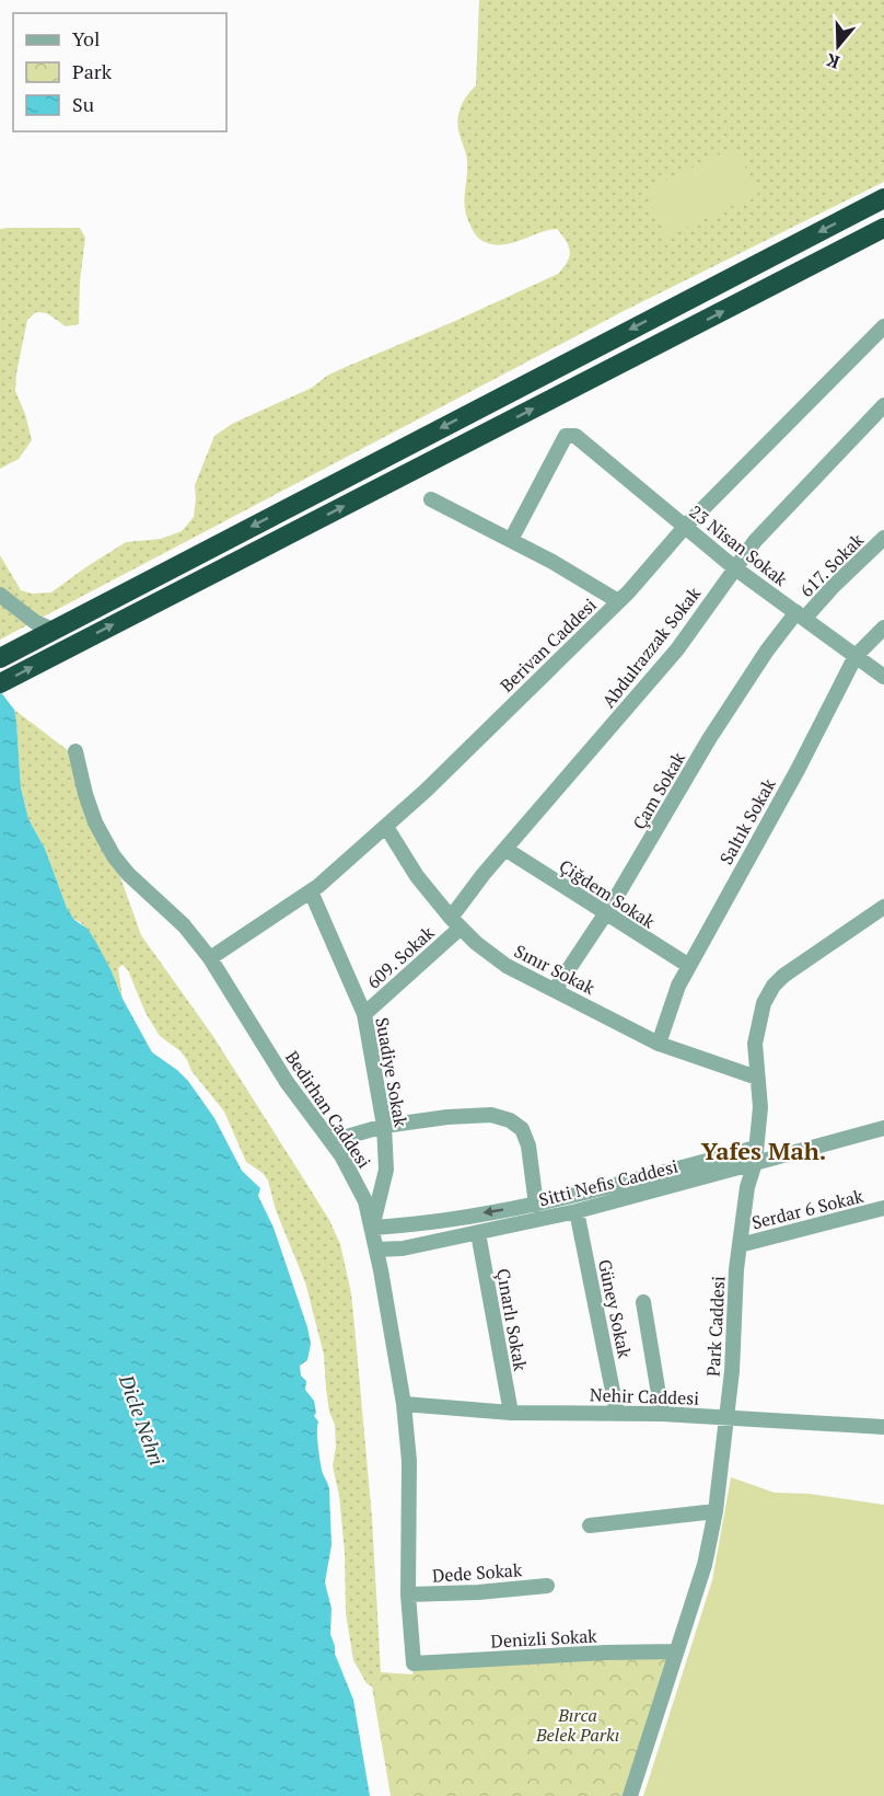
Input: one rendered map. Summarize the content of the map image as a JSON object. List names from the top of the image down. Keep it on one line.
{"streets":{"street":["23 Nisan Sokak","617. Sokak","Berivan Caddesi","Abdulrazzak Sokak","Çam Sokak","Saltık Sokak","Çiğdem Sokak","609. Sokak","Sınır Sokak","Suadiye Sokak","Bedirhan Caddesi","Sitti Nefis Caddesi","Serdar 6 Sokak","Güney Sokak","Çınarlı Sokak","Park Caddesi","Nehir Caddesi","Dede Sokak","Denizli Sokak"]},"crossings":[["23 Nisan Sokak","617. Sokak"],["23 Nisan Sokak","Berivan Caddesi"],["23 Nisan Sokak","Abdulrazzak Sokak"],["23 Nisan Sokak","Çam Sokak"],["23 Nisan Sokak","Saltık Sokak"],["617. Sokak","Çam Sokak"],["Berivan Caddesi","Sınır Sokak"],["Berivan Caddesi","Suadiye Sokak"],["Berivan Caddesi","Bedirhan Caddesi"],["Abdulrazzak Sokak","Çiğdem Sokak"],["Abdulrazzak Sokak","609. Sokak"],["Abdulrazzak Sokak","Sınır Sokak"],["Çam Sokak","Çiğdem Sokak"],["Çam Sokak","Sınır Sokak"],["Saltık Sokak","Çiğdem Sokak"],["Saltık Sokak","Sınır Sokak"],["609. Sokak","Sınır Sokak"],["609. Sokak","Suadiye Sokak"],["Sınır Sokak","Park Caddesi"],["Suadiye Sokak","Bedirhan Caddesi"],["Bedirhan Caddesi","Sitti Nefis Caddesi"],["Bedirhan Caddesi","Nehir Caddesi"],["Bedirhan Caddesi","Dede Sokak"],["Bedirhan Caddesi","Denizli Sokak"],["Sitti Nefis Caddesi","Güney Sokak"],["Sitti Nefis Caddesi","Çınarlı Sokak"],["Sitti Nefis Caddesi","Park Caddesi"],["Serdar 6 Sokak","Park Caddesi"],["Güney Sokak","Nehir Caddesi"],["Çınarlı Sokak","Nehir Caddesi"],["Park Caddesi","Nehir Caddesi"],["Park Caddesi","Denizli Sokak"]],"districts":["Yafes Mah."],"water":["Dicle Nehri"],"parks":["Bırca Belek Parkı"],"legend":["Yol","Park","Su"],"north":"bottom"}
